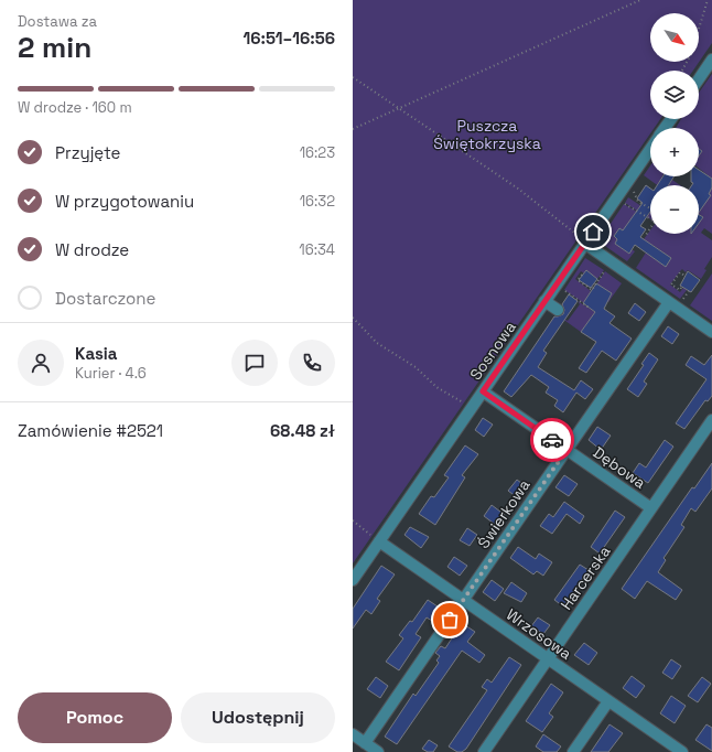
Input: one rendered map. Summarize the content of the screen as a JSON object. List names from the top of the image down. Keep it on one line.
{"streets":{"street":["Sosnowa","Dębowa","Świerkowa","Harcerska","Wrzosowa"]},"crossings":[["Sosnowa","Dębowa"],["Sosnowa","Wrzosowa"],["Dębowa","Świerkowa"],["Dębowa","Harcerska"],["Świerkowa","Wrzosowa"],["Harcerska","Wrzosowa"]],"parks":["Puszcza Świętokrzyska"],"north":"bottom right","page":{"heading":["2 min","Dostawa za","16:51–16:56"],"panel":["Kasia","Kurier · 4.6","Zamówienie #2521","68.48 zł"],"map_buttons":["+","−"],"bar":"W drodze · 160 m","list":[["Przyjęte","16:23"],["W przygotowaniu","16:32"],["W drodze","16:34"],"Dostarczone"],"buttons":["Pomoc","Udostępnij"]}}
